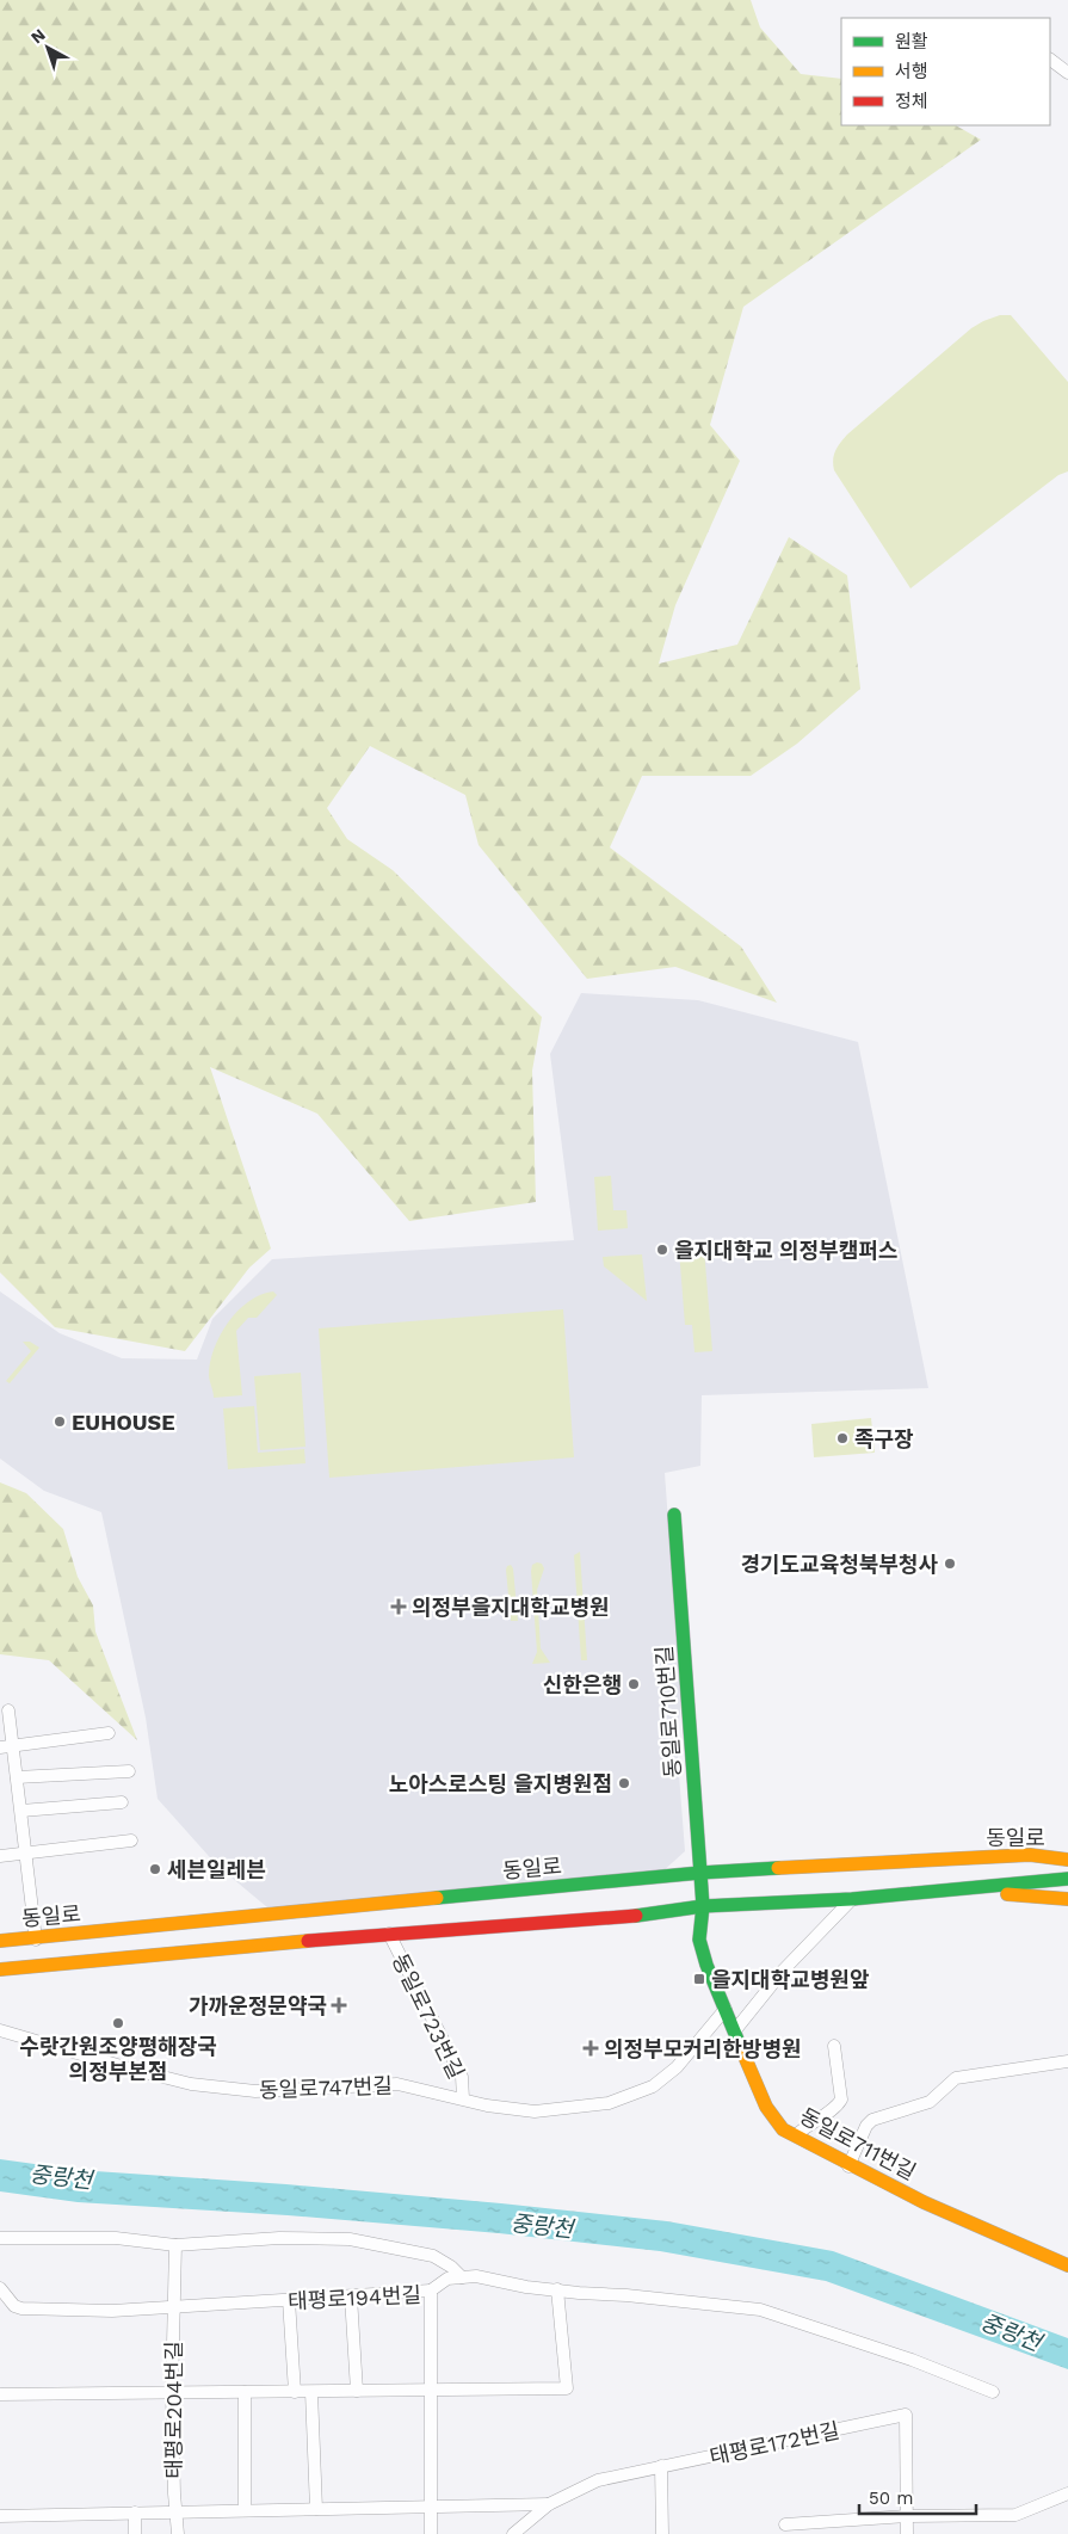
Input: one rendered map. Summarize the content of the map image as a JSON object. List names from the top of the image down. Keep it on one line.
{"streets":{"street":["동일로710번길","동일로","동일로723번길","동일로747번길","동일로711번길","태평로194번길","태평로204번길","태평로172번길"]},"crossings":[["동일로710번길","동일로"],["동일로710번길","동일로711번길"],["동일로","동일로723번길"],["동일로","동일로711번길"],["동일로723번길","동일로747번길"],["동일로747번길","동일로711번길"],["태평로194번길","태평로204번길"]],"water":["중랑천"],"places":{"other":["을지대학교 의정부캠퍼스","EUHOUSE","족구장","경기도교육청북부청사","신한은행","노아스로스팅 을지병원점","세븐일레븐","수랏간원조양평해장국 의정부본점"],"health":["의정부을지대학교병원","가까운정문약국","의정부모커리한방병원"],"transit":["을지대학교병원앞"]},"legend":["원활","서행","정체"],"scale_bar":"50 m","north":"top left"}
